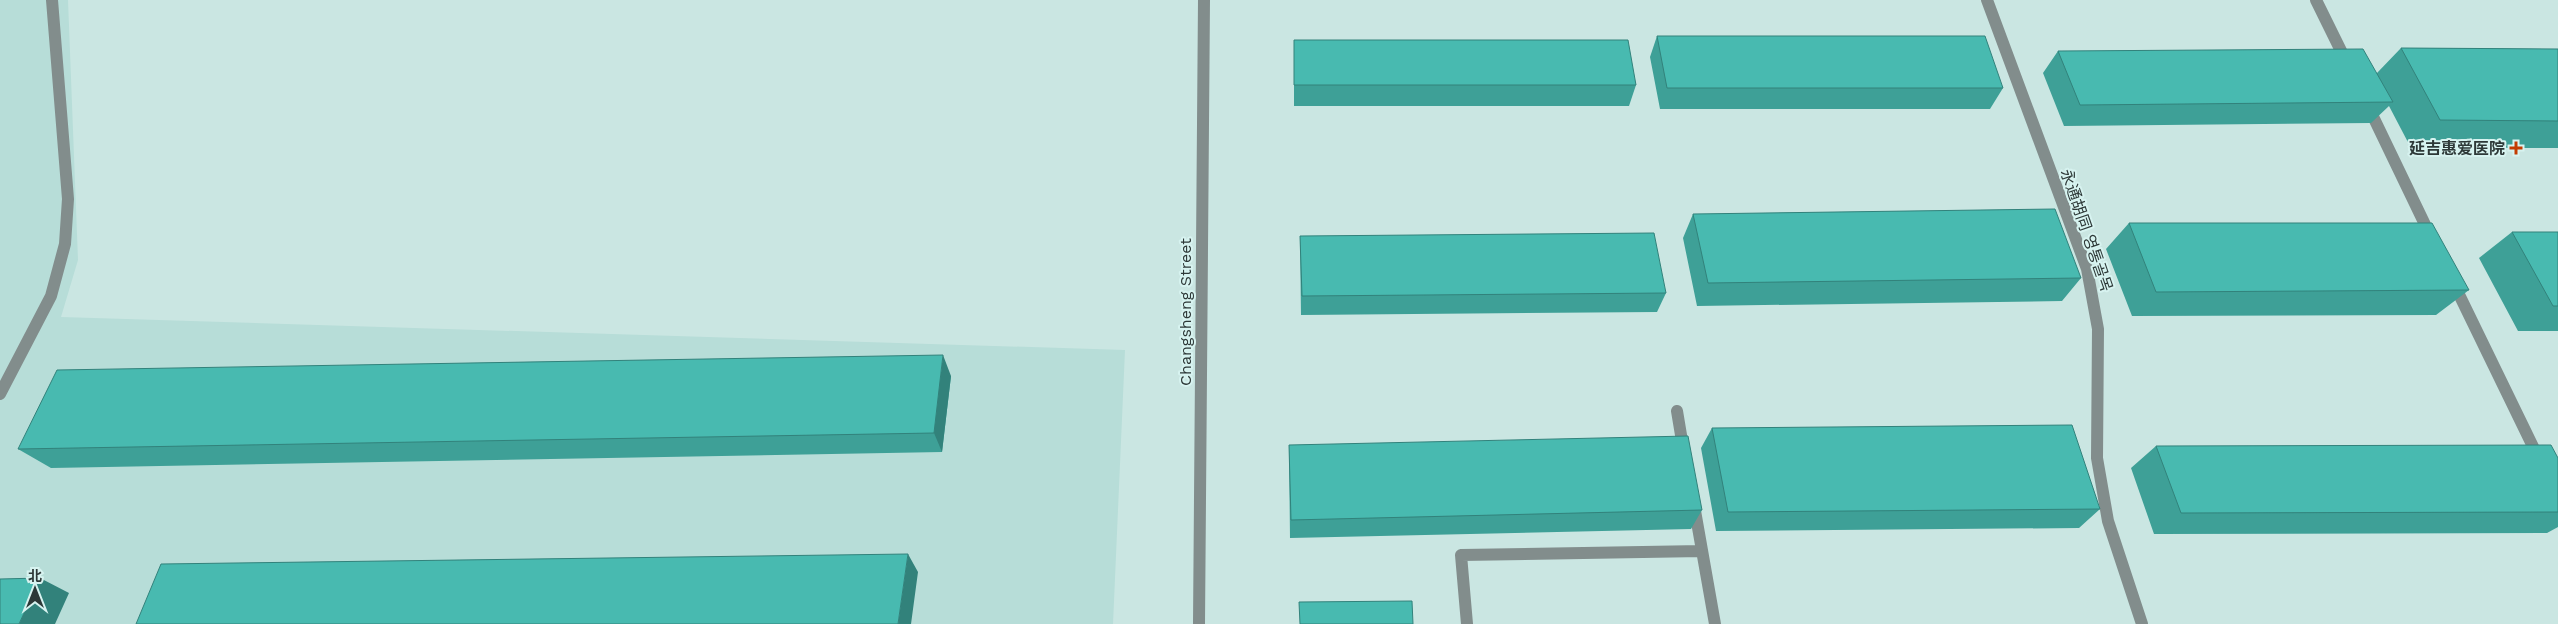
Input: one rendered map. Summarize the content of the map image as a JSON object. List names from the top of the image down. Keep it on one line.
{"streets":{"street":["永通胡同 영통골목","Changsheng Street"]},"places":{"health":["延吉惠爱医院"]},"north":"top"}
